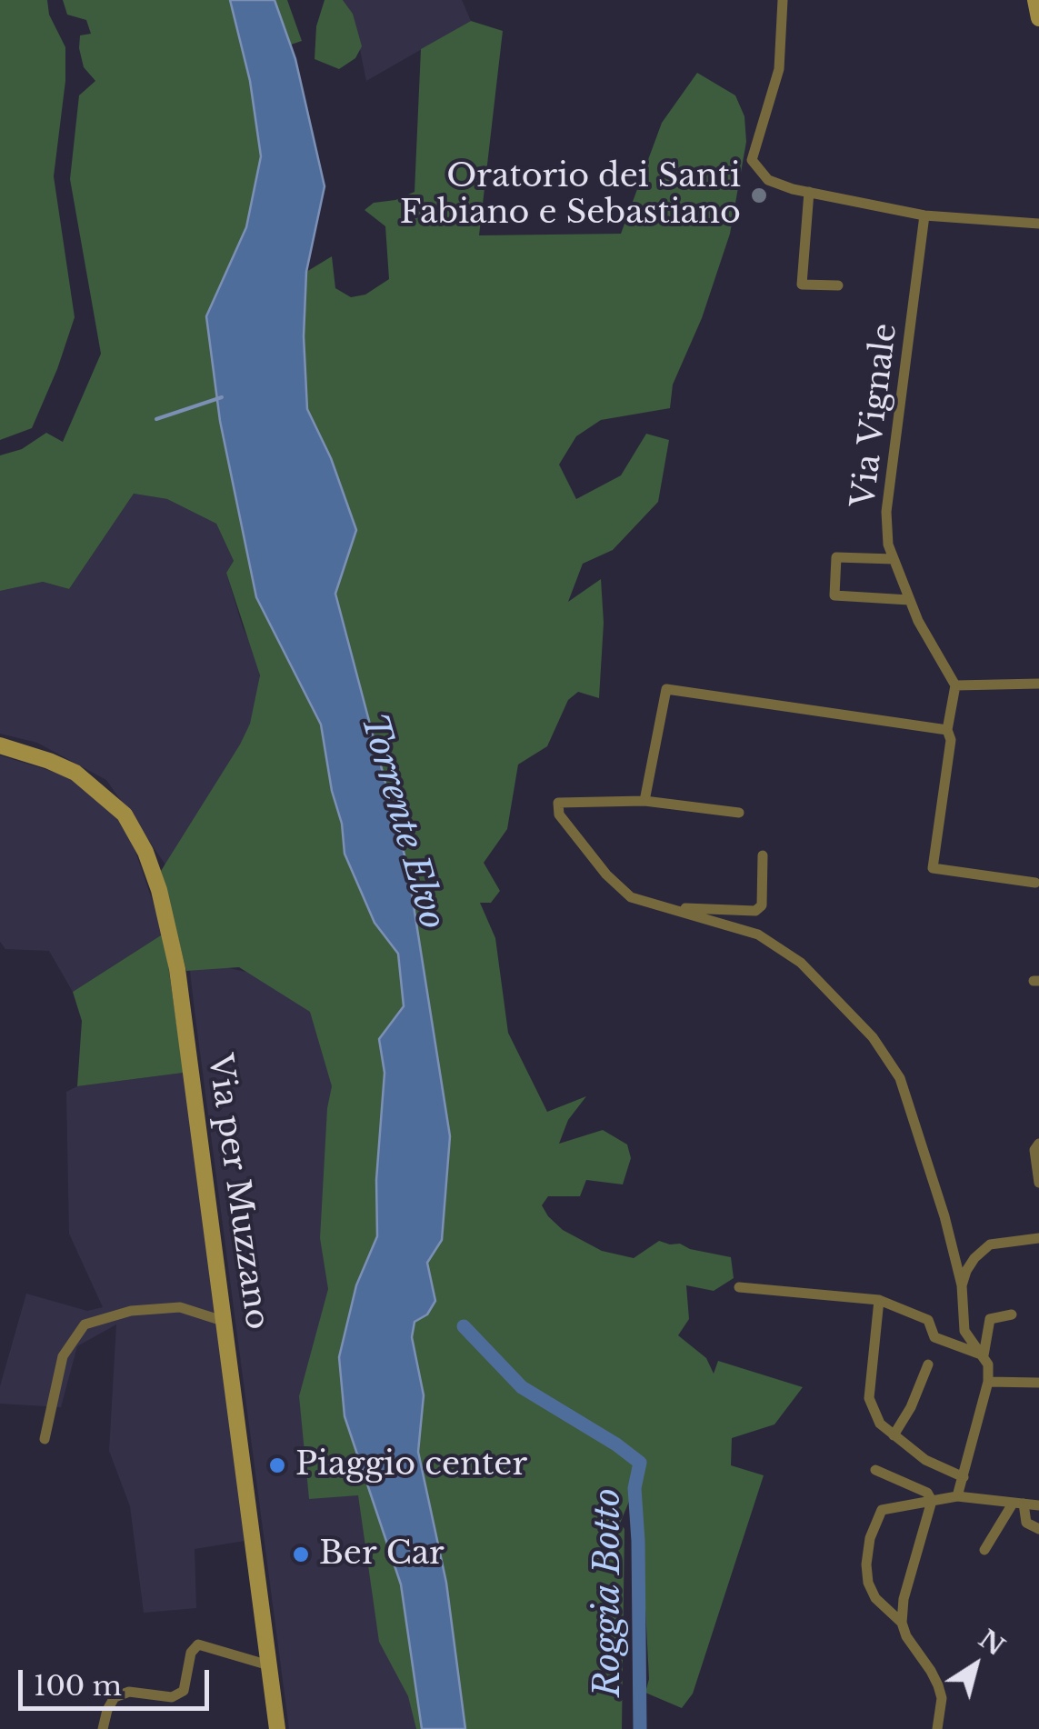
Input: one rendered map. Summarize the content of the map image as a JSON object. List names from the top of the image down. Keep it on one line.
{"streets":{"street":["Via Vignale","Via per Muzzano"]},"water":["Torrente Elvo","Roggia Botto"],"places":["Oratorio dei Santi Fabiano e Sebastiano","Piaggio center","Ber Car"],"scale_bar":"100 m","north":"top right"}
